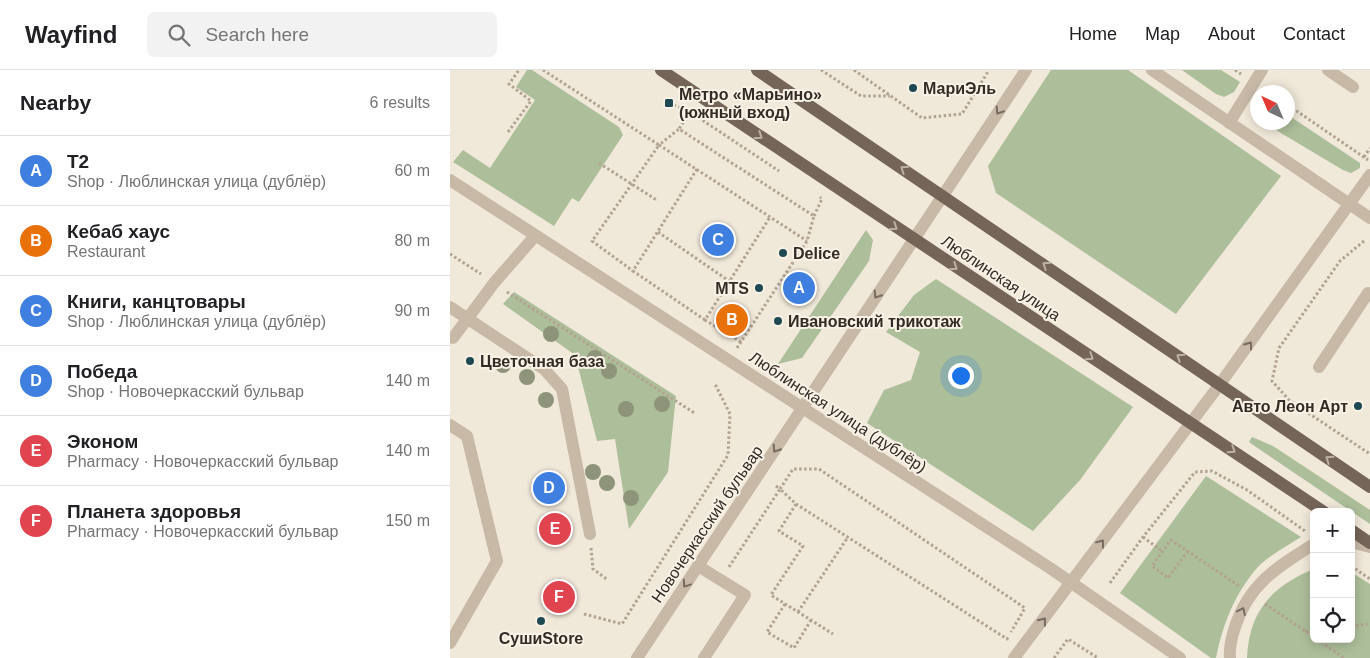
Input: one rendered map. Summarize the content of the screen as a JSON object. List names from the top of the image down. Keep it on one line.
{"streets":{"main road":["Люблинская улица"],"street":["Люблинская улица (дублёр)","Новочеркасский бульвар"]},"crossings":[["Люблинская улица","Новочеркасский бульвар"],["Люблинская улица (дублёр)","Новочеркасский бульвар"]],"one_way":["Новочеркасский бульвар"],"places":{"other":["МариЭль","Delice","MTS","Ивановский трикотаж","Цветочная база","Авто Леон Арт","СушиStore"],"transit":["Метро «Марьино» (южный вход)"]},"north":"top left","page":{"header":"Wayfind","search":"Search here","nav":["Home","Map","About","Contact"],"heading":["Nearby","6 results"],"list":[{"mark":"A","name":"T2","note":"Shop · Люблинская улица (дублёр)","value":"60 m"},{"mark":"B","name":"Кебаб хаус","note":"Restaurant","value":"80 m"},{"mark":"C","name":"Книги, канцтовары","note":"Shop · Люблинская улица (дублёр)","value":"90 m"},{"mark":"D","name":"Победа","note":"Shop · Новочеркасский бульвар","value":"140 m"},{"mark":"E","name":"Эконом","note":"Pharmacy · Новочеркасский бульвар","value":"140 m"},{"mark":"F","name":"Планета здоровья","note":"Pharmacy · Новочеркасский бульвар","value":"150 m"}],"pins":["C","A","B","D","E","F"],"map_buttons":["+","−"]}}
